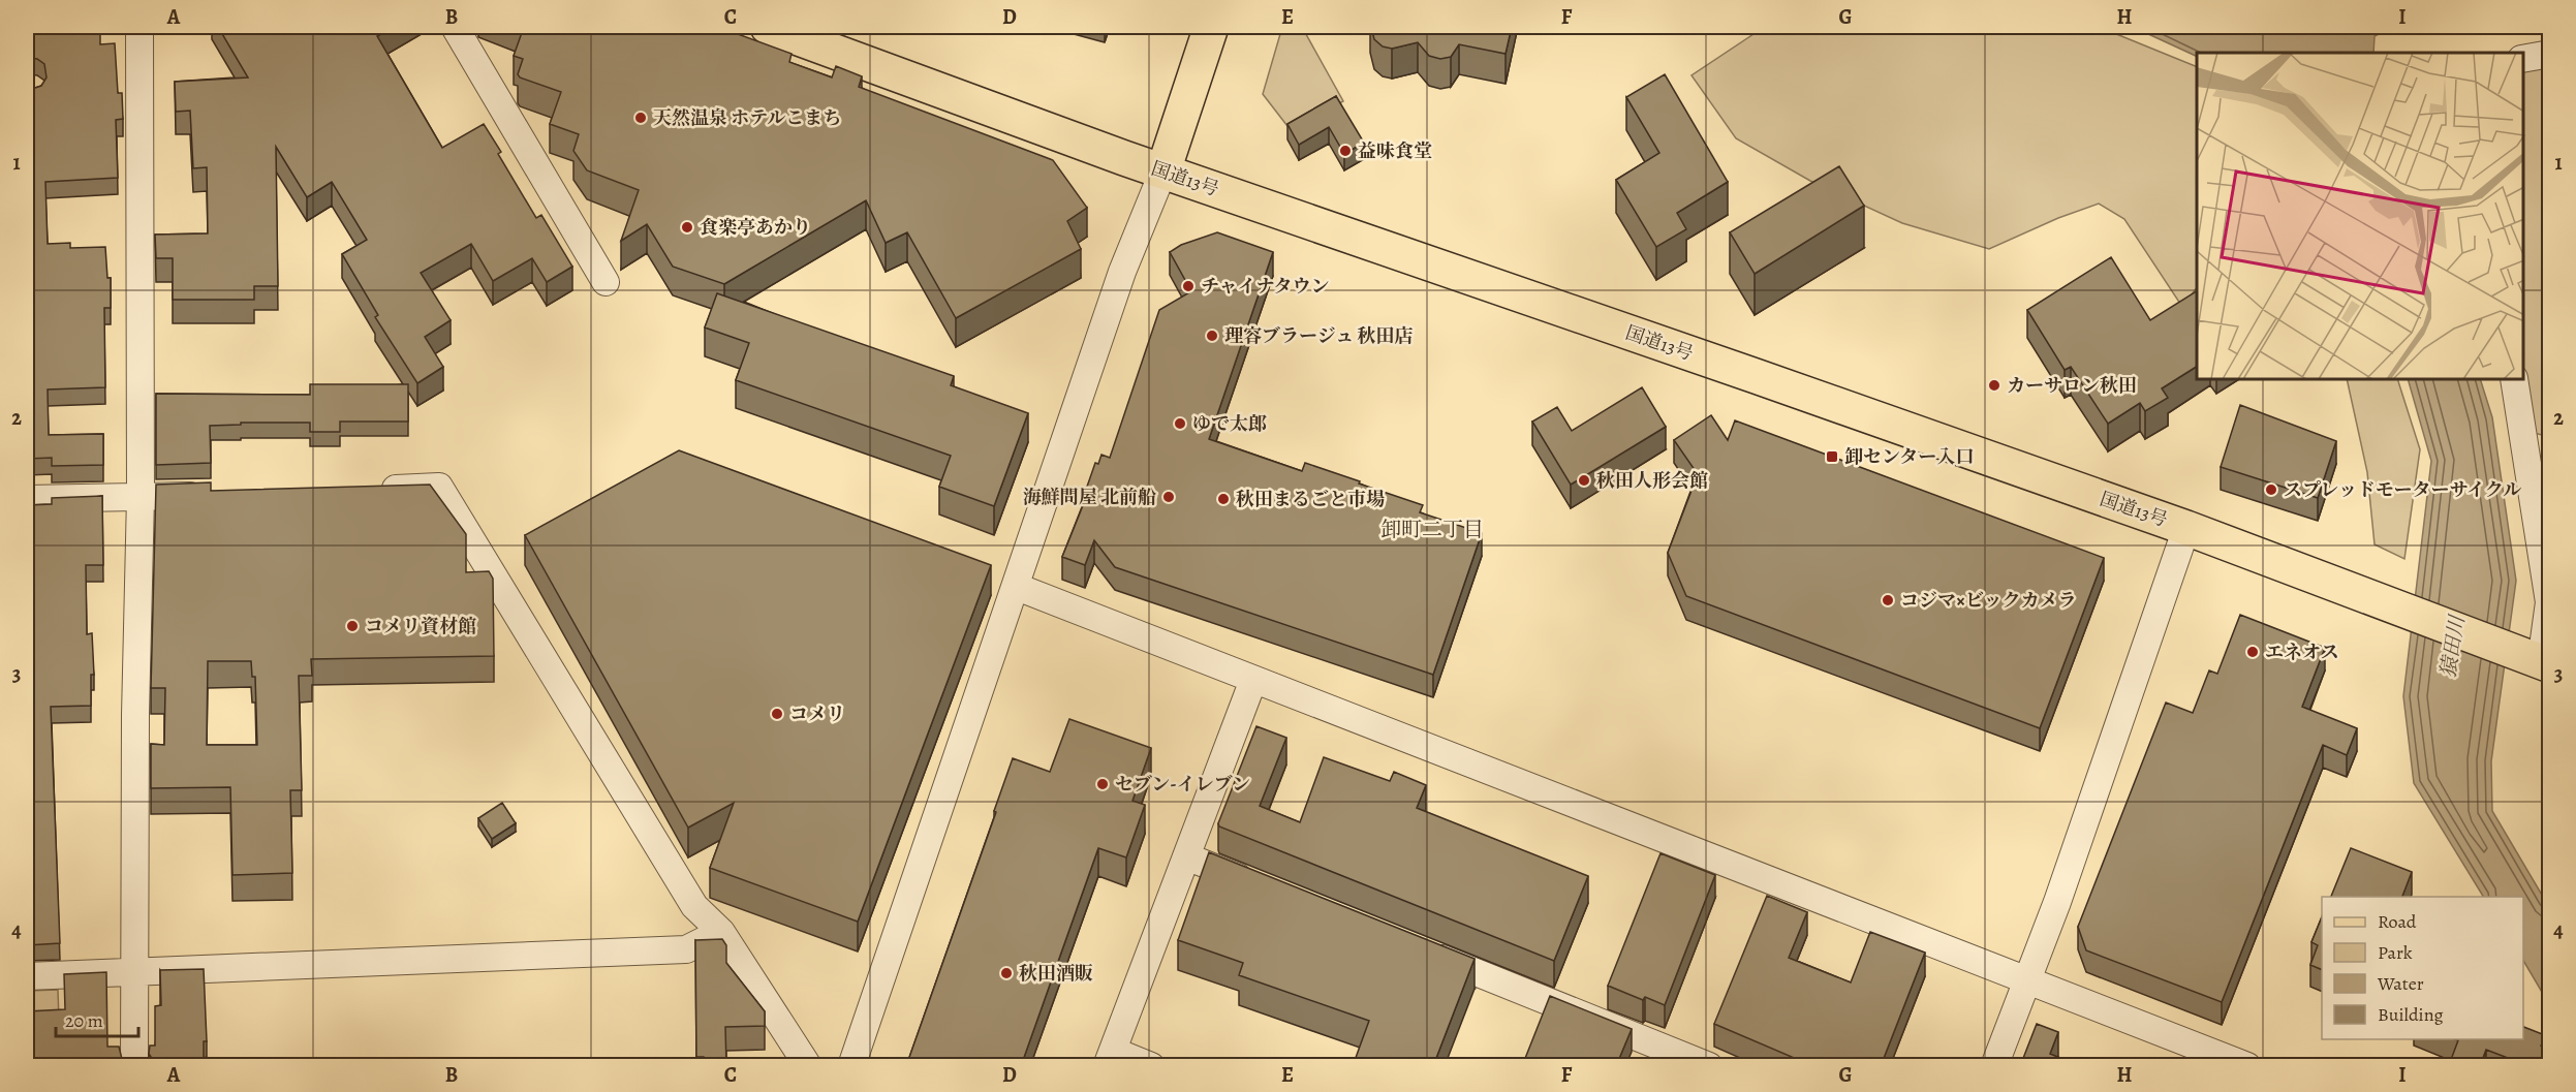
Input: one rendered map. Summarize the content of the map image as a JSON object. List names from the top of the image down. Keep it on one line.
{"streets":{"main road":["国道13号"]},"districts":["卸町二丁目"],"water":["猿田川"],"places":{"other":["天然温泉 ホテルこまち","益味食堂","食楽亭あかり","チャイナタウン","理容ブラージュ 秋田店","カーサロン秋田","ゆで太郎","秋田人形会館","スプレッドモーターサイクル","海鮮問屋 北前船","秋田まるごと市場","コジマ×ビックカメラ","コメリ資材館","エネオス","コメリ","セブン-イレブン","秋田酒販"],"transit":["卸センター入口"]},"legend":["Road","Park","Water","Building"],"scale_bar":"20 m","grid":{"columns":["A","B","C","D","E","F","G","H","I"],"rows":["1","2","3","4"]}}
